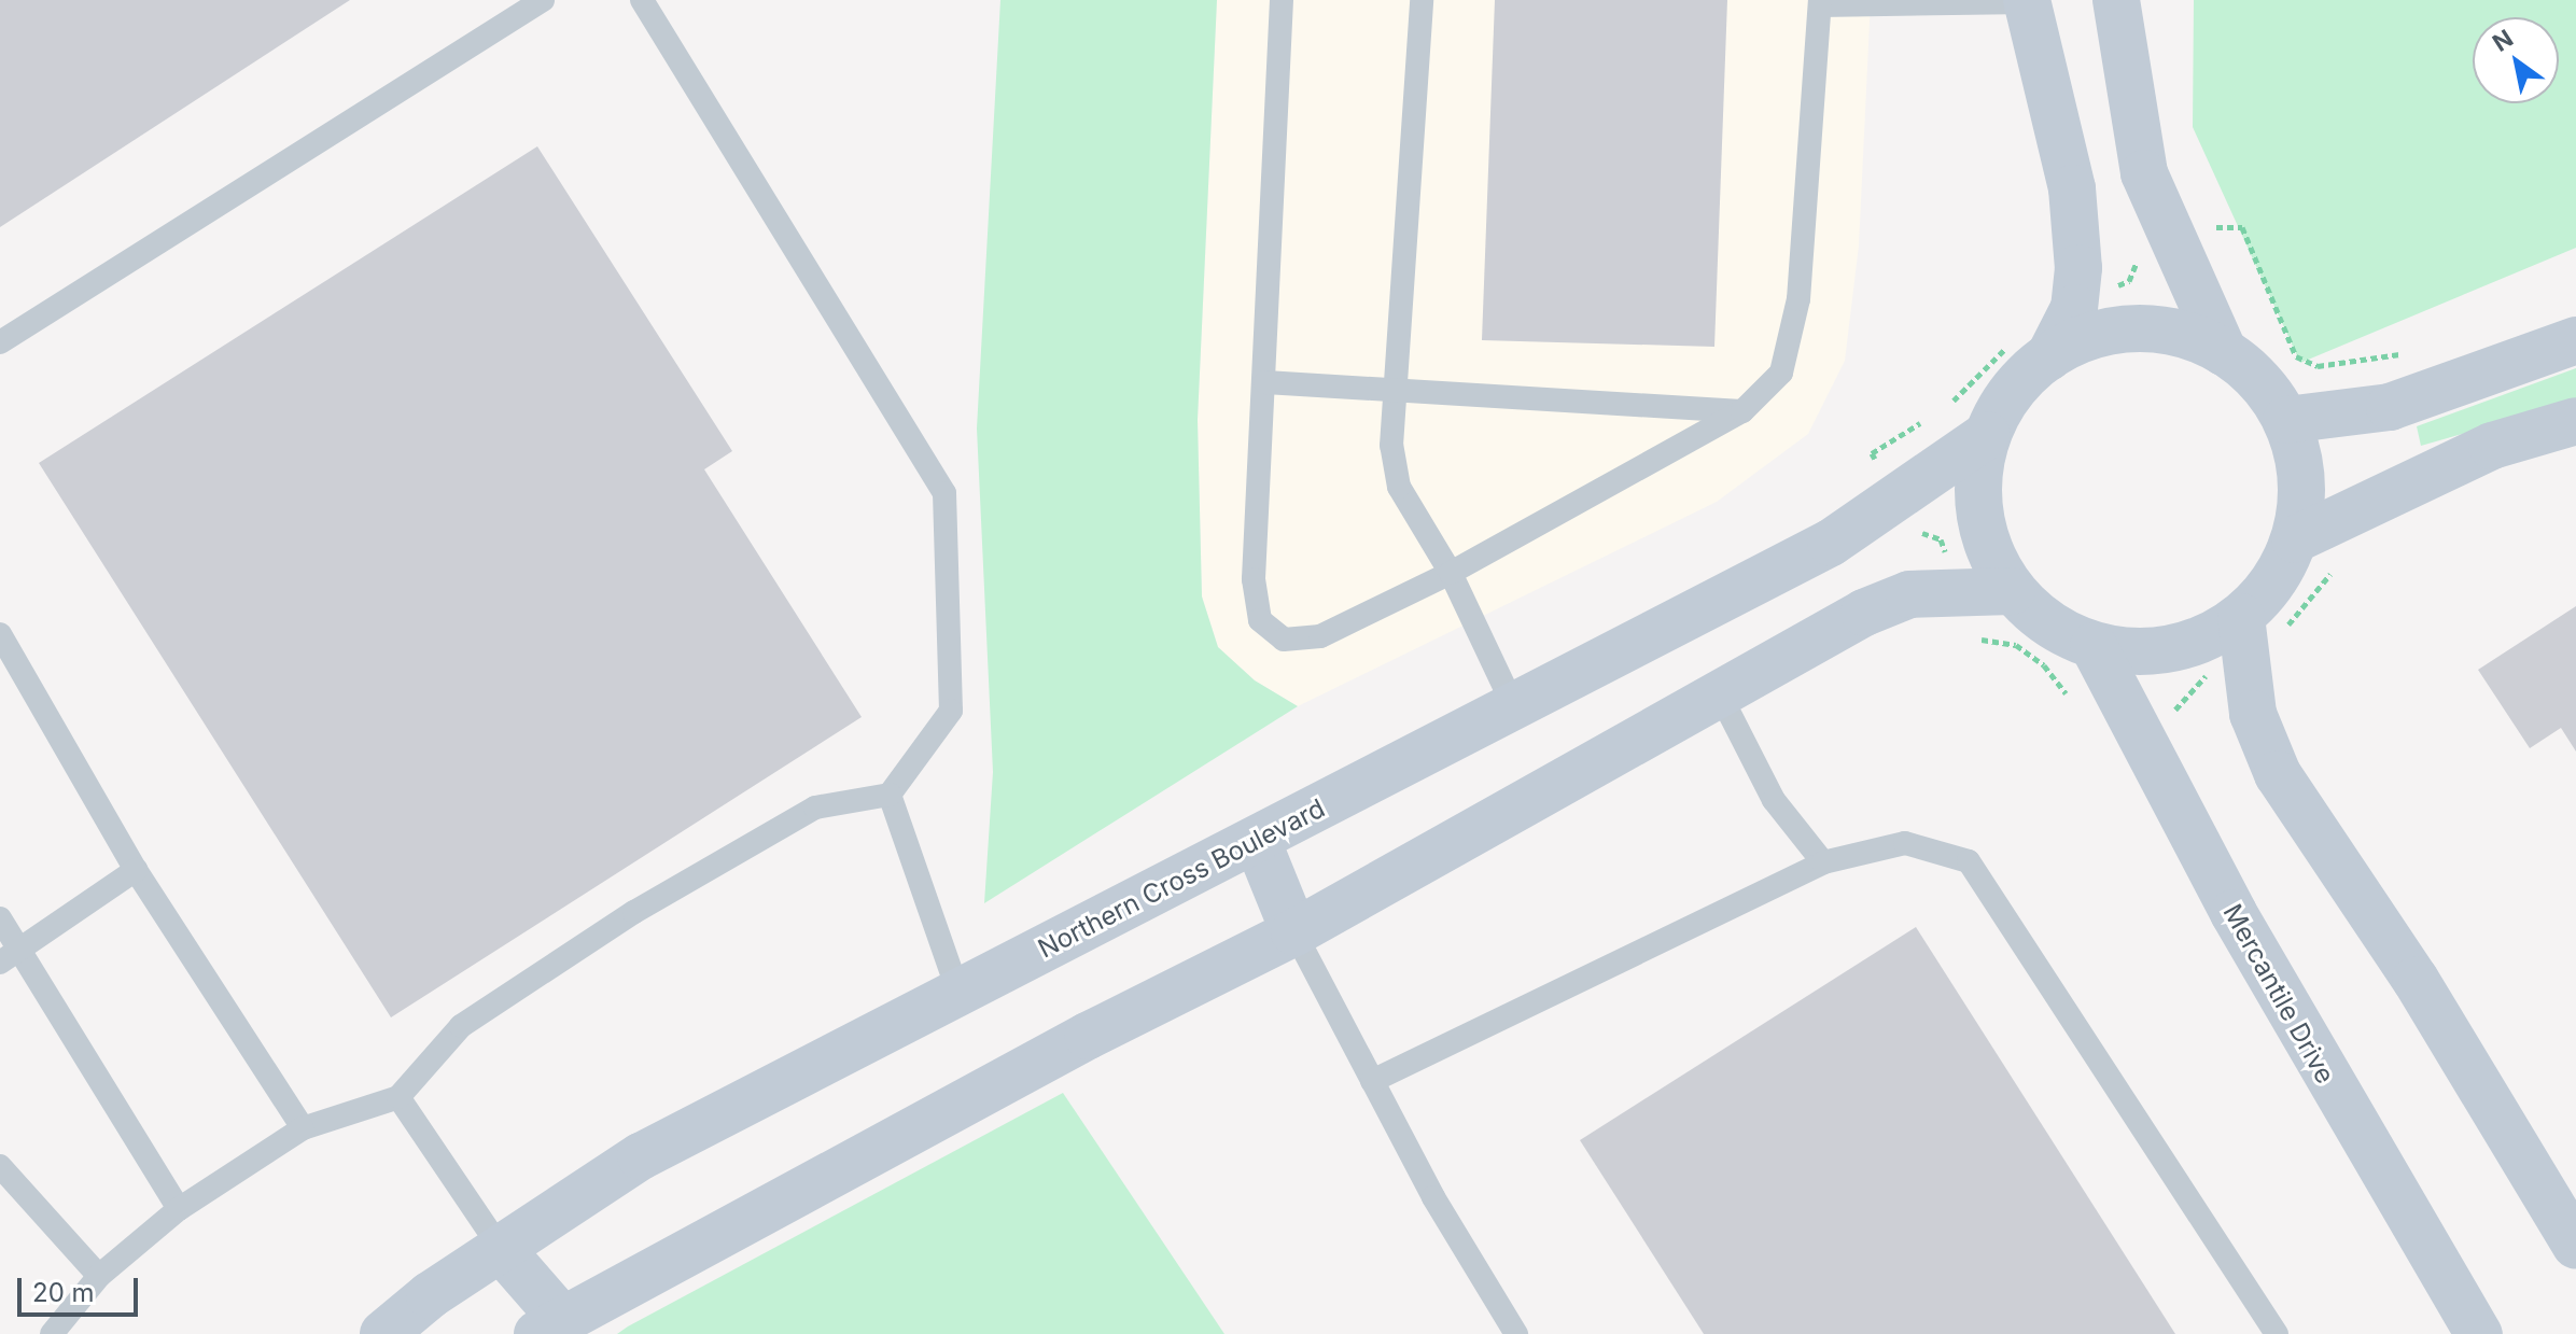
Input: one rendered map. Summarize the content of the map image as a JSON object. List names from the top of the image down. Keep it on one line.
{"streets":{"street":["Northern Cross Boulevard","Mercantile Drive"]},"scale_bar":"20 m","north":"top left"}
